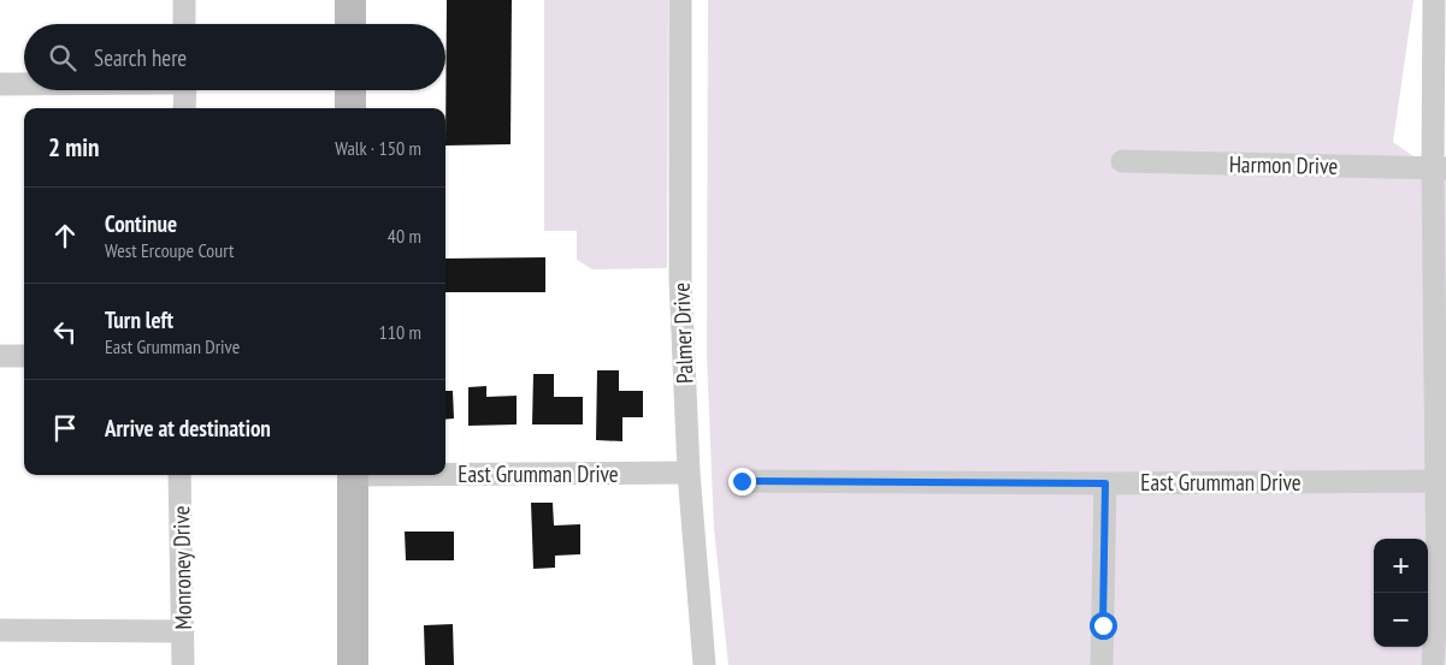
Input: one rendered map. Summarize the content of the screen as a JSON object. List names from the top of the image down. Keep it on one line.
{"streets":{"street":["Harmon Drive","Palmer Drive","East Grumman Drive","Monroney Drive"]},"crossings":[["Palmer Drive","East Grumman Drive"]],"page":{"search":"Search here","heading":["2 min","Walk · 150 m"],"list":[["Continue","West Ercoupe Court","40 m"],["Turn left","East Grumman Drive","110 m"],"Arrive at destination"],"map_buttons":["+","−"]}}
